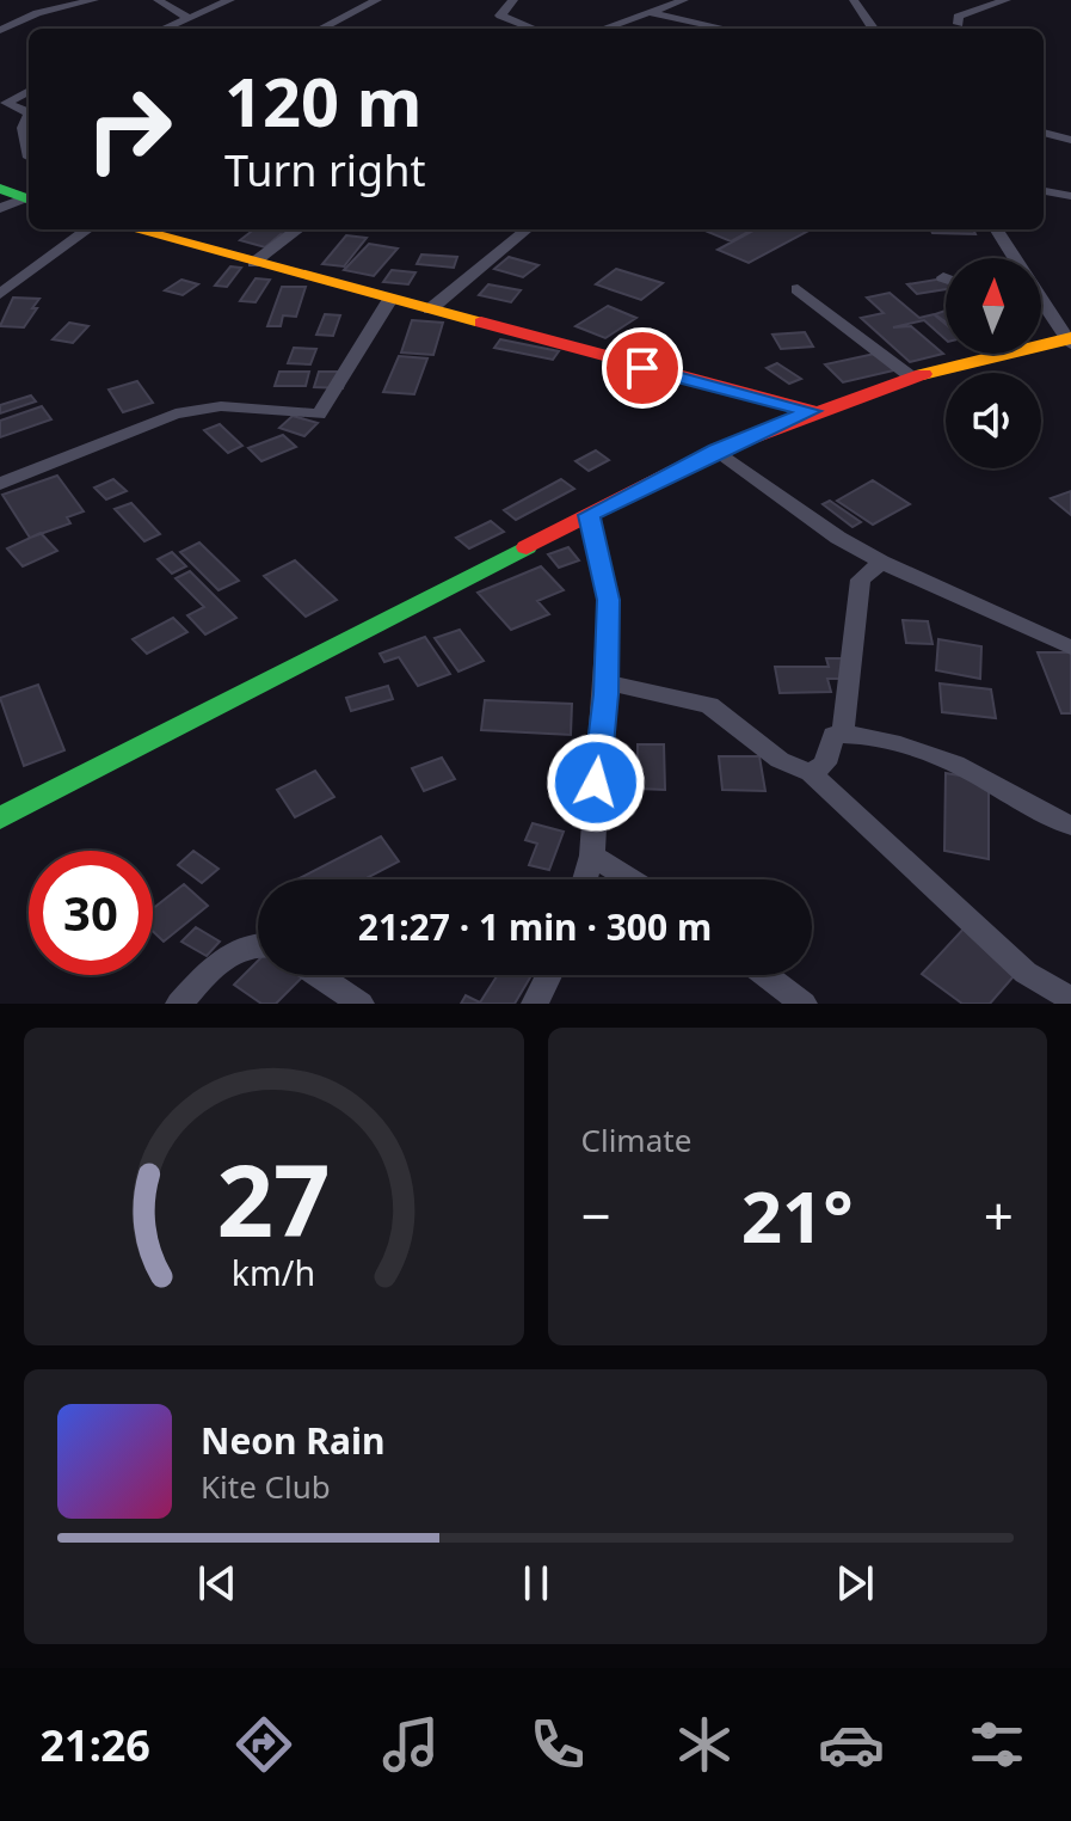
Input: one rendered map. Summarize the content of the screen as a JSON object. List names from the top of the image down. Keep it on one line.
{"north":"top","page":{"turn":["120 m","Turn right"],"limit":"30","trip":"21:27 · 1 min · 300 m","tile":"Climate","heat":["−","21°","+"],"song":["Neon Rain","Kite Club"],"tabs":"21:26","gauge":["27","km/h"]}}
